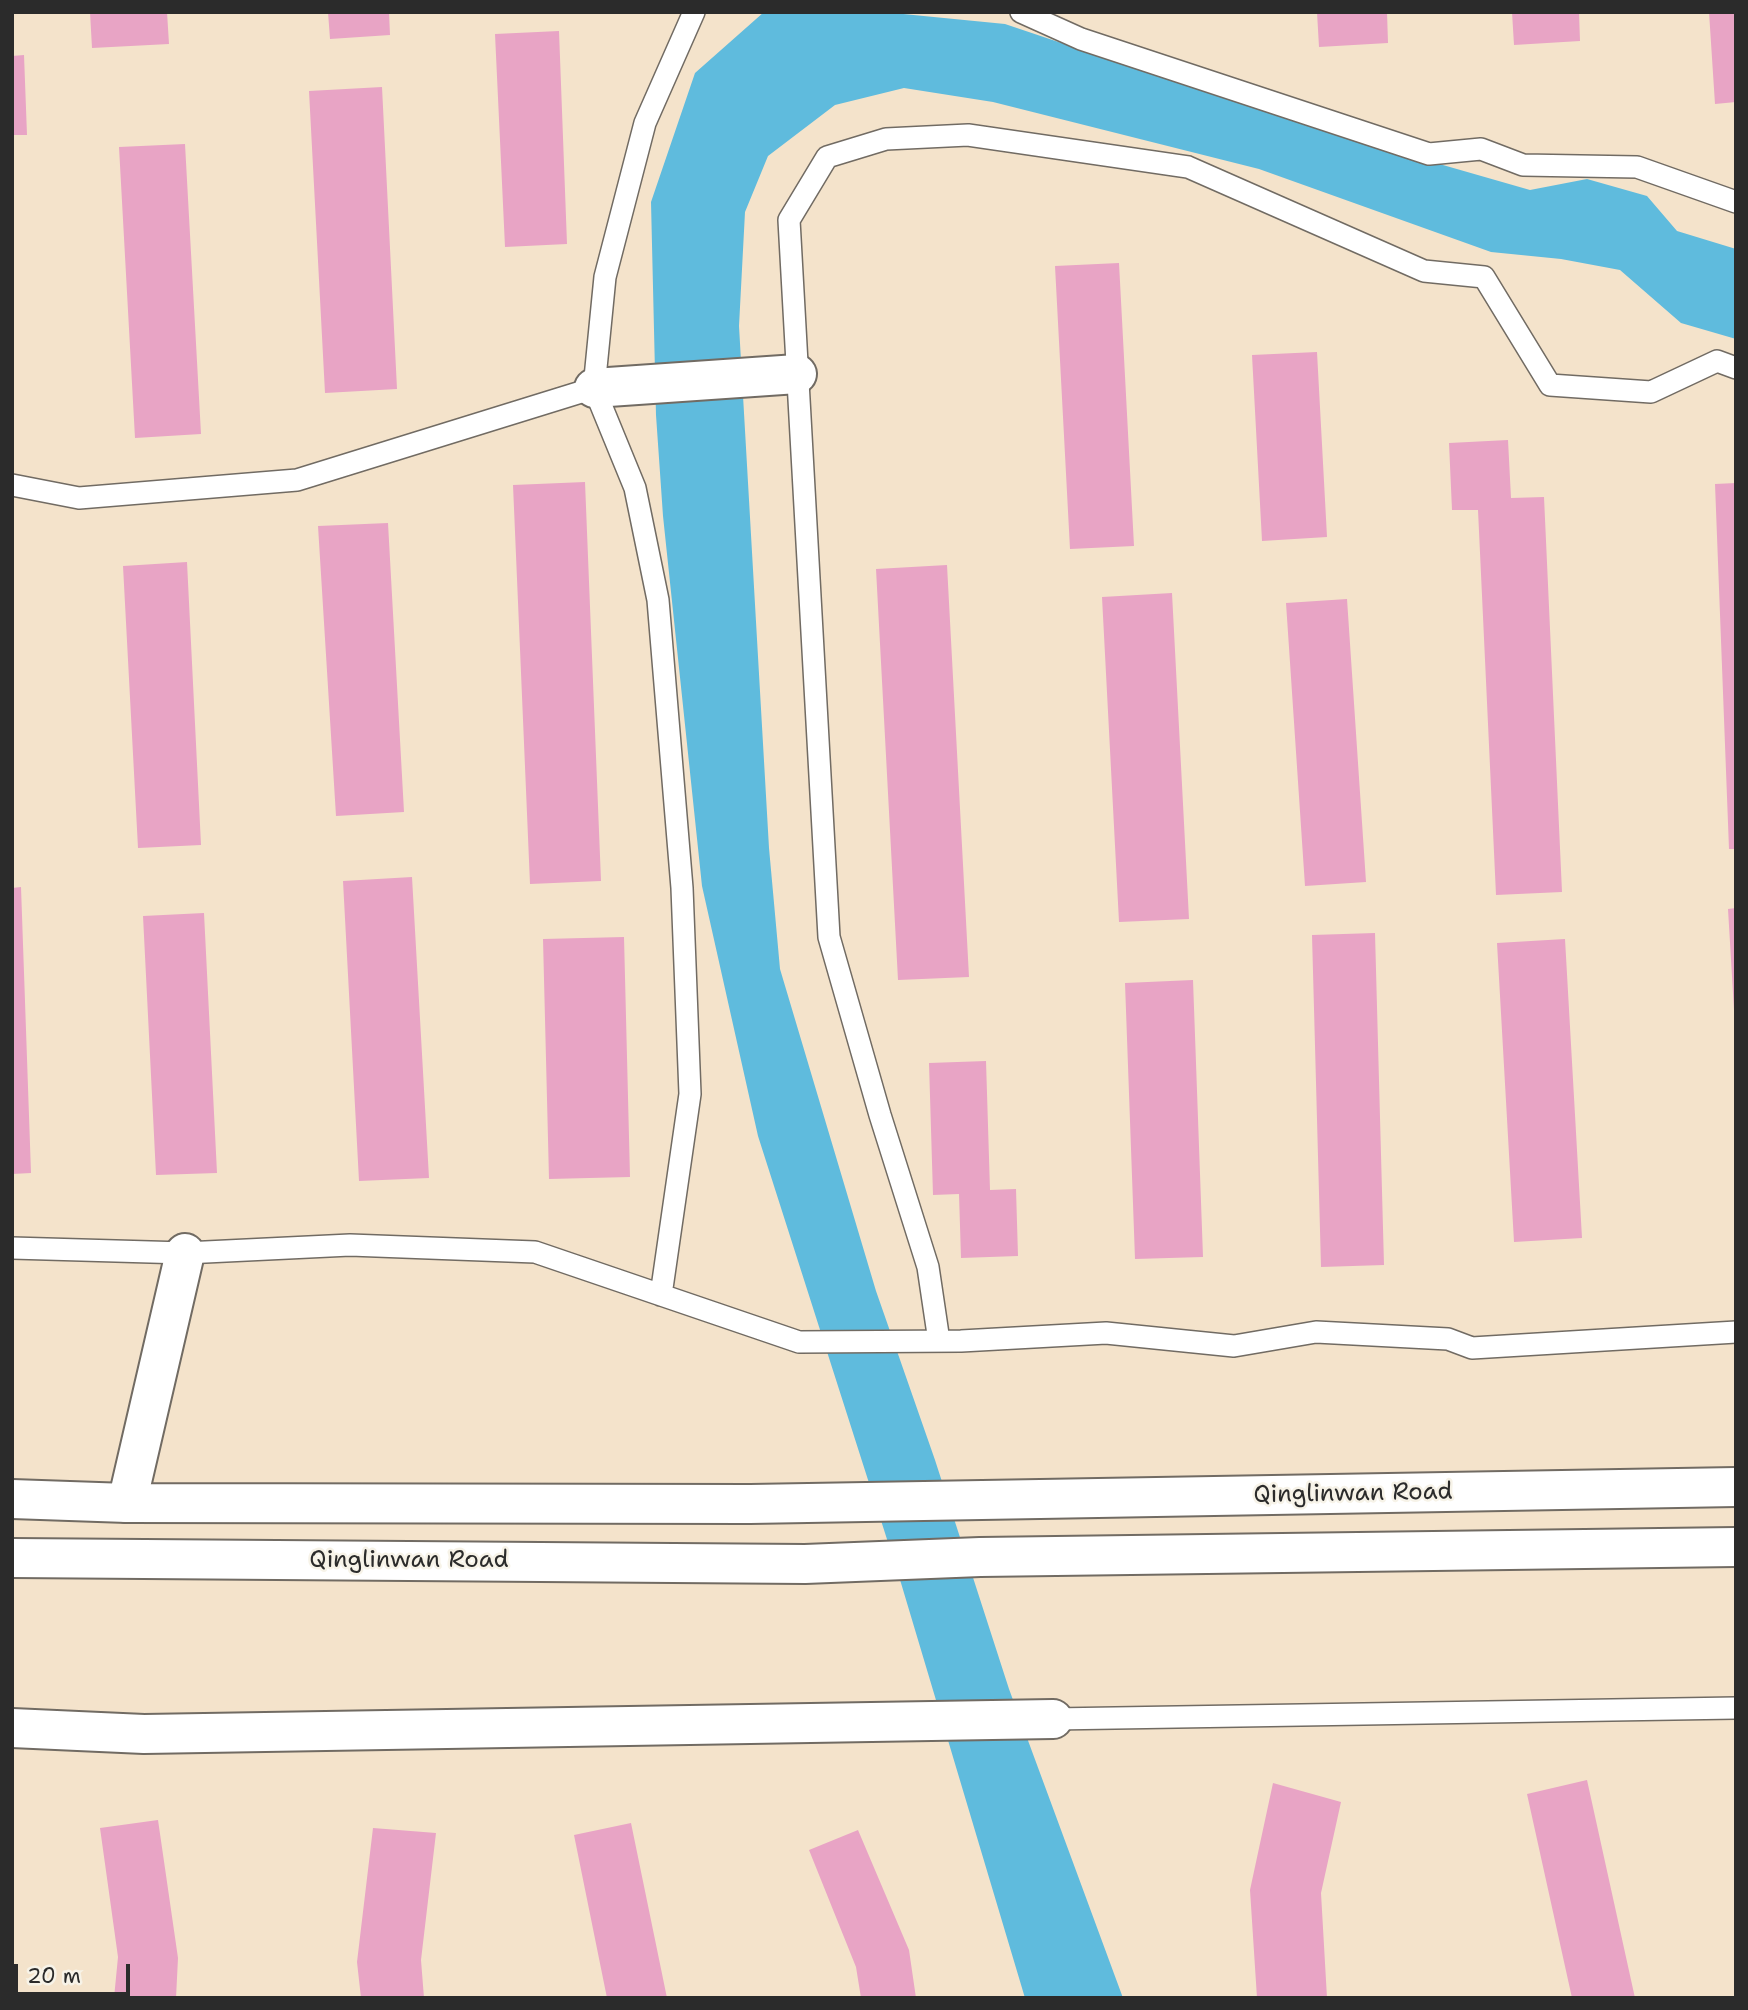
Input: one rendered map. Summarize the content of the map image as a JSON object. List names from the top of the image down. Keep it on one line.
{"streets":{"main road":["Qinglinwan Road"]},"scale_bar":"20 m"}
